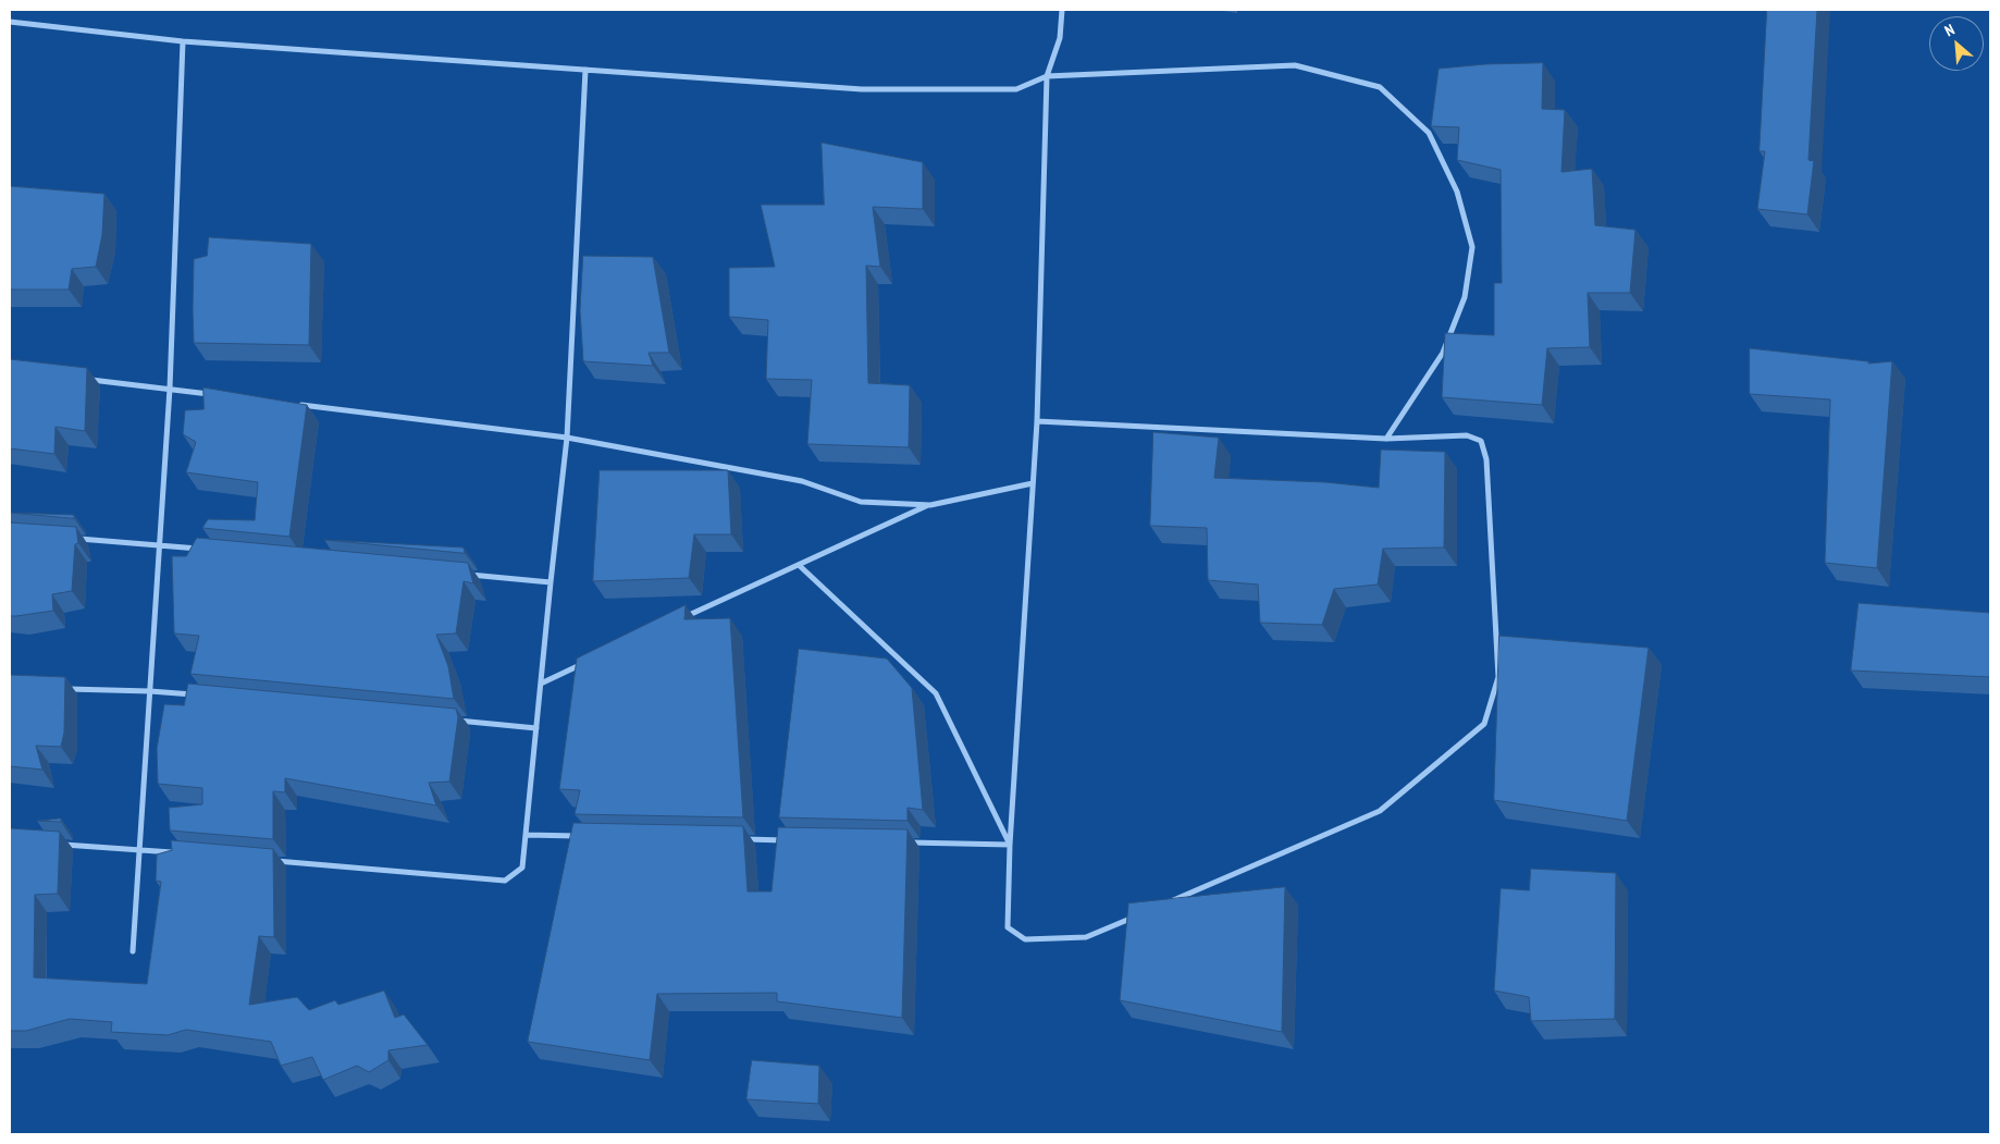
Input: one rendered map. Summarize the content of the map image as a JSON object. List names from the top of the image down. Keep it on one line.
{"north":"top left"}
